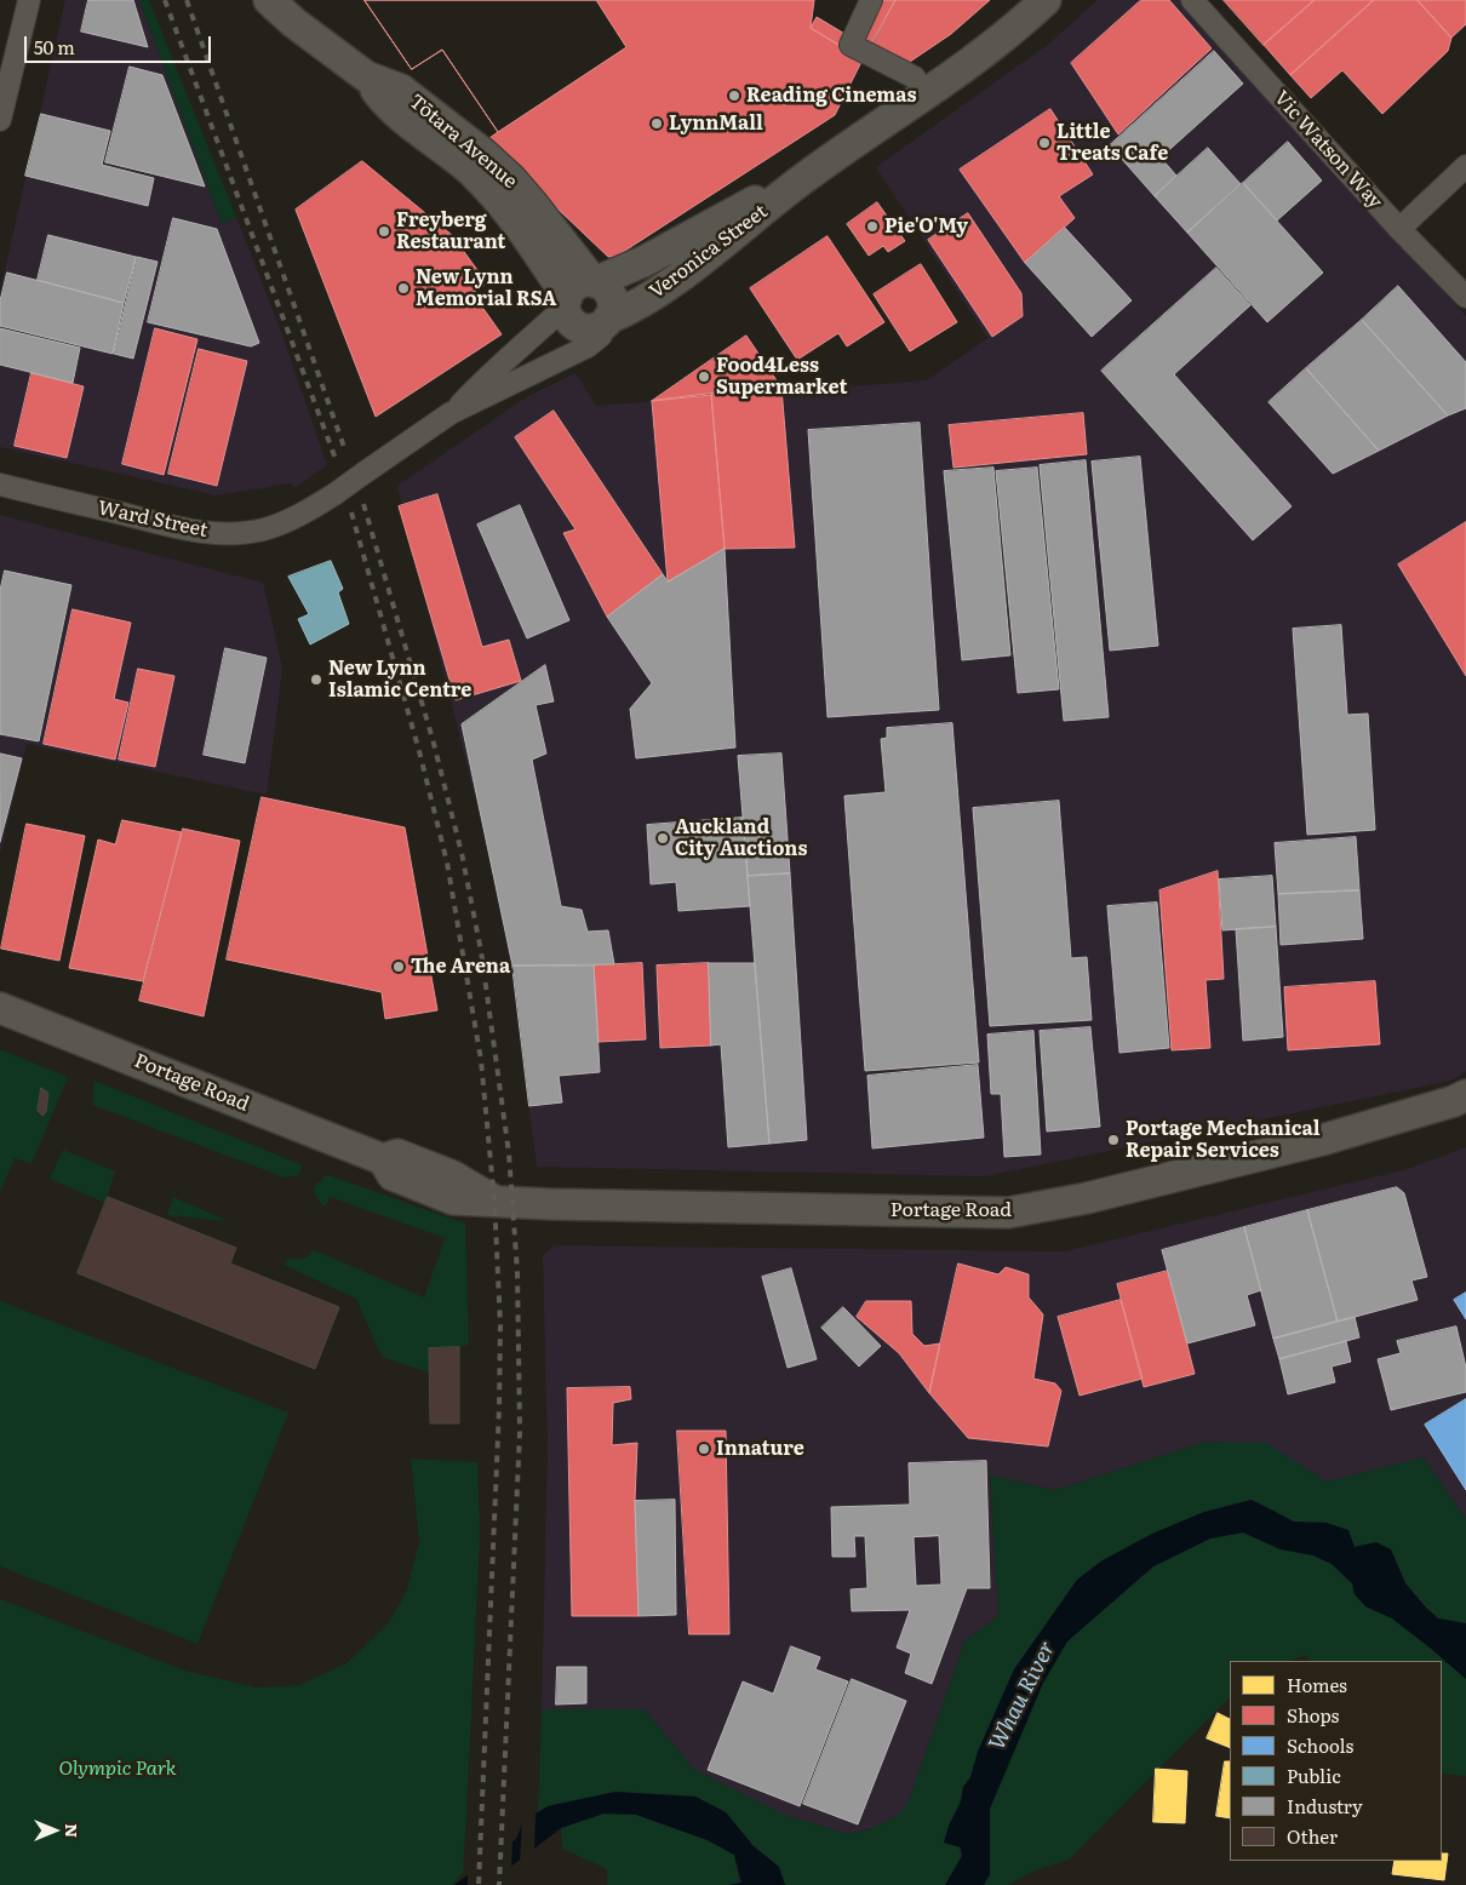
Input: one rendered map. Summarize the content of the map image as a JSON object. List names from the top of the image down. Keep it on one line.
{"streets":{"street":["Tōtara Avenue","Vic Watson Way","Veronica Street","Ward Street","Portage Road"]},"crossings":[["Tōtara Avenue","Veronica Street"],["Veronica Street","Ward Street"]],"water":["Whau River"],"parks":["Olympic Park"],"places":["Reading Cinemas","LynnMall","Little Treats Cafe","Pie'O'My","Freyberg Restaurant","New Lynn Memorial RSA","Food4Less Supermarket","New Lynn Islamic Centre","Auckland City Auctions","The Arena","Portage Mechanical Repair Services","Innature"],"legend":["Homes","Shops","Schools","Public","Industry","Other"],"scale_bar":"50 m","north":"right"}
